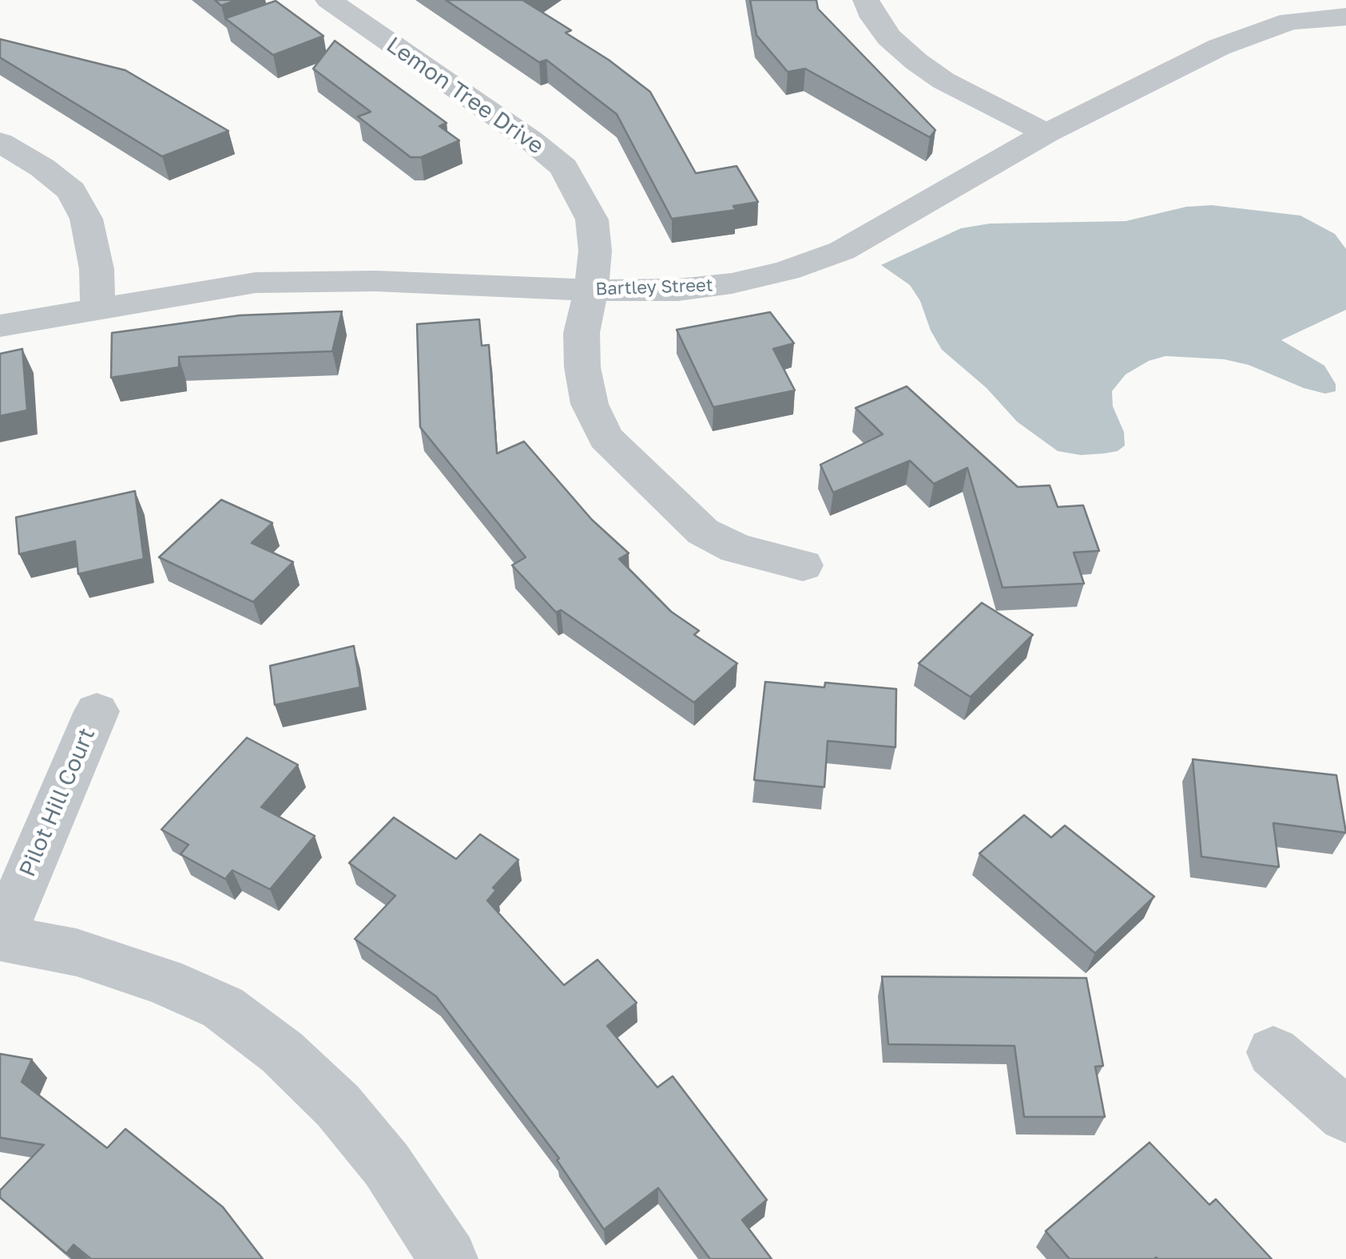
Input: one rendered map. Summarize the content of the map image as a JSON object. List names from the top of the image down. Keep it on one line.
{"streets":{"street":["Lemon Tree Drive","Bartley Street","Pilot Hill Court"]},"crossings":[["Lemon Tree Drive","Bartley Street"]]}
